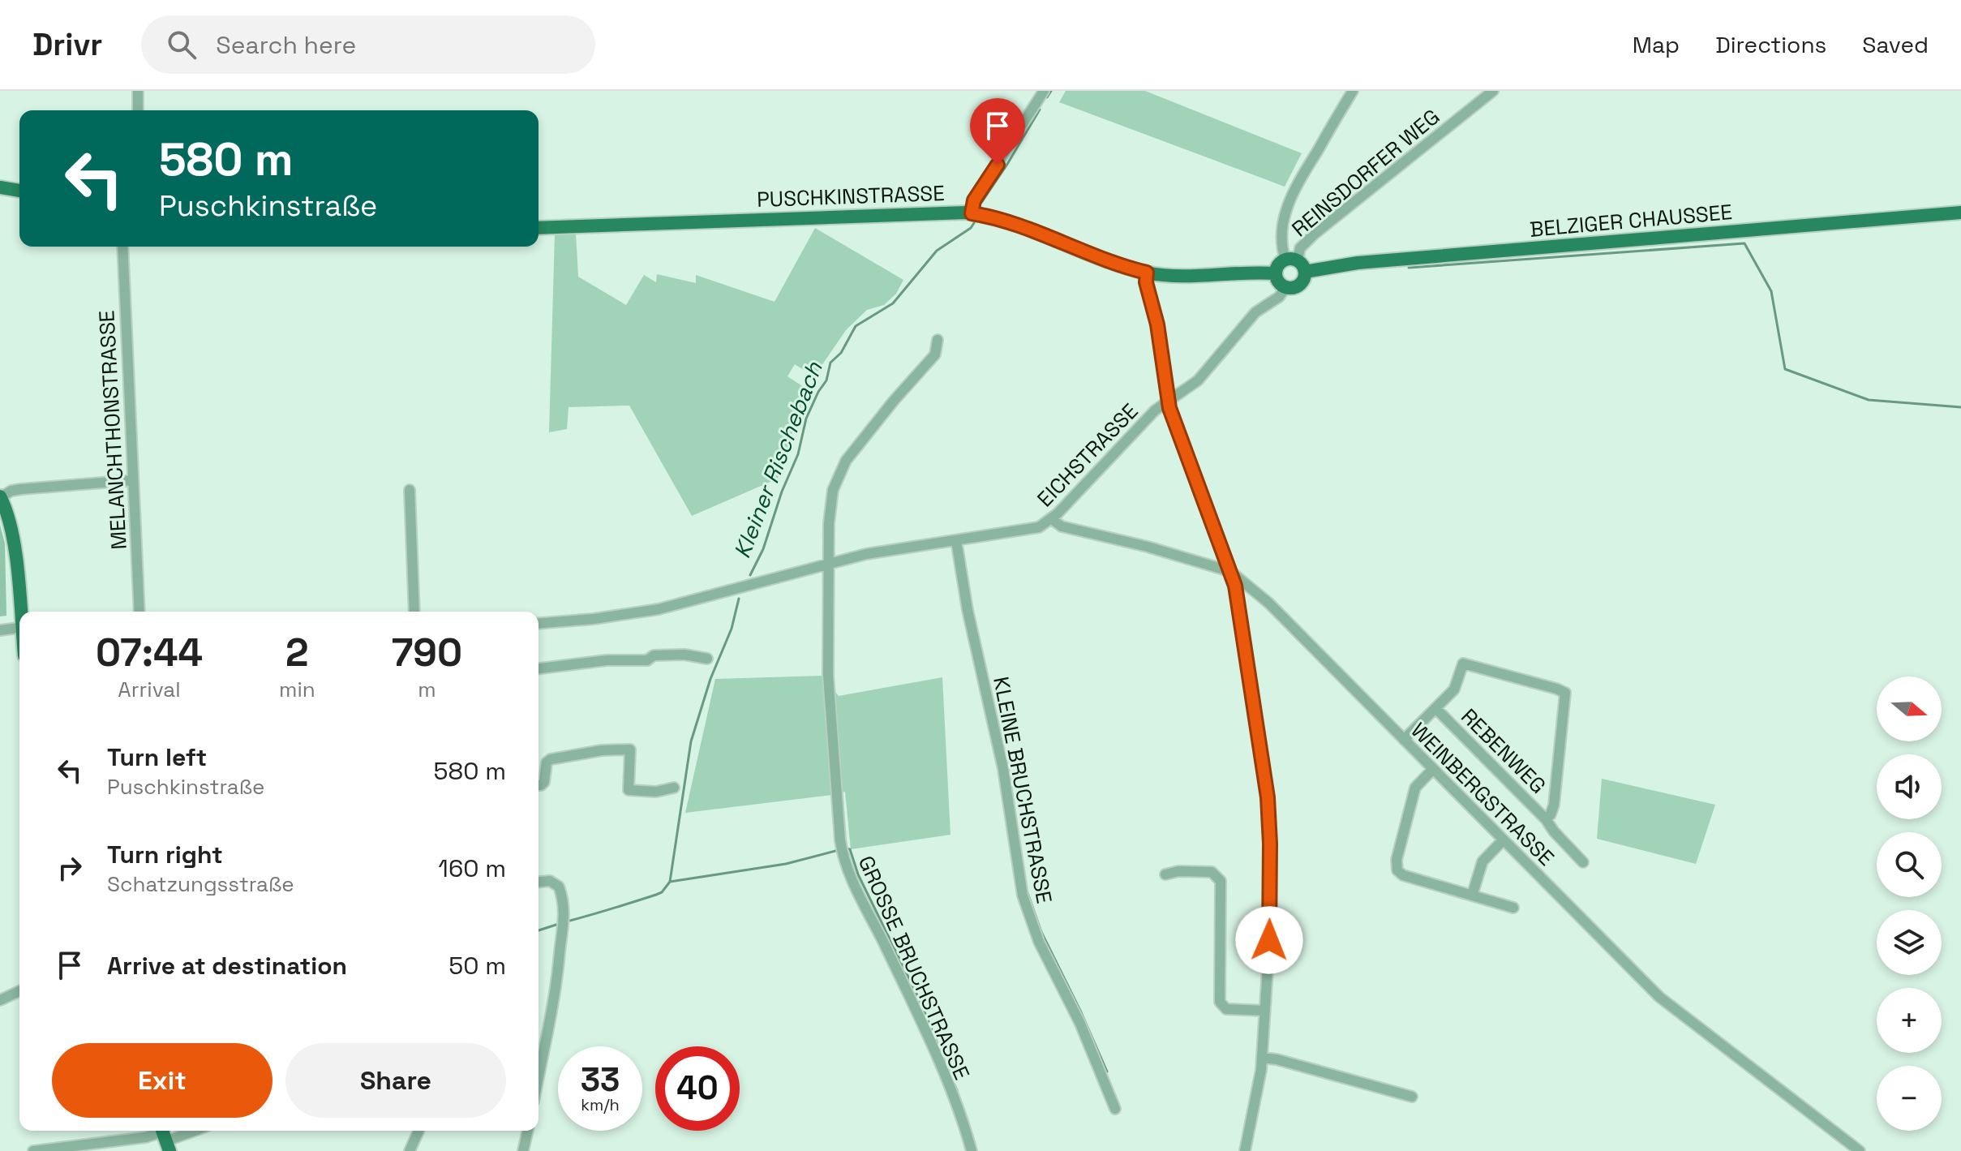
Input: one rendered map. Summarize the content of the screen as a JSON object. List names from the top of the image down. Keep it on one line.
{"streets":{"main road":["PUSCHKINSTRASSE","BELZIGER CHAUSSEE"],"street":["REINSDORFER WEG","MELANCHTHONSTRASSE","EICHSTRASSE","REBENWEG","KLEINE BRUCHSTRASSE","WEINBERGSTRASSE","GROSSE BRUCHSTRASSE"]},"crossings":[["REINSDORFER WEG","PUSCHKINSTRASSE"],["REINSDORFER WEG","BELZIGER CHAUSSEE"],["REINSDORFER WEG","EICHSTRASSE"],["PUSCHKINSTRASSE","BELZIGER CHAUSSEE"],["PUSCHKINSTRASSE","EICHSTRASSE"],["BELZIGER CHAUSSEE","EICHSTRASSE"],["EICHSTRASSE","KLEINE BRUCHSTRASSE"],["EICHSTRASSE","WEINBERGSTRASSE"],["EICHSTRASSE","GROSSE BRUCHSTRASSE"],["REBENWEG","WEINBERGSTRASSE"]],"water":["Kleiner Rischebach"],"north":"right","page":{"header":"Drivr","search":"Search here","nav":["Map","Directions","Saved"],"turn":["580 m","Puschkinstraße"],"eta":["07:44","Arrival","2","min","790","m"],"map_buttons":["+","−"],"list":[{"name":"Turn left","note":"Puschkinstraße","value":"580 m"},{"name":"Turn right","note":"Schatzungsstraße","value":"160 m"},{"name":"Arrive at destination","value":"50 m"}],"buttons":["Exit","Share"],"speed":"33 km/h","limit":"40"}}
